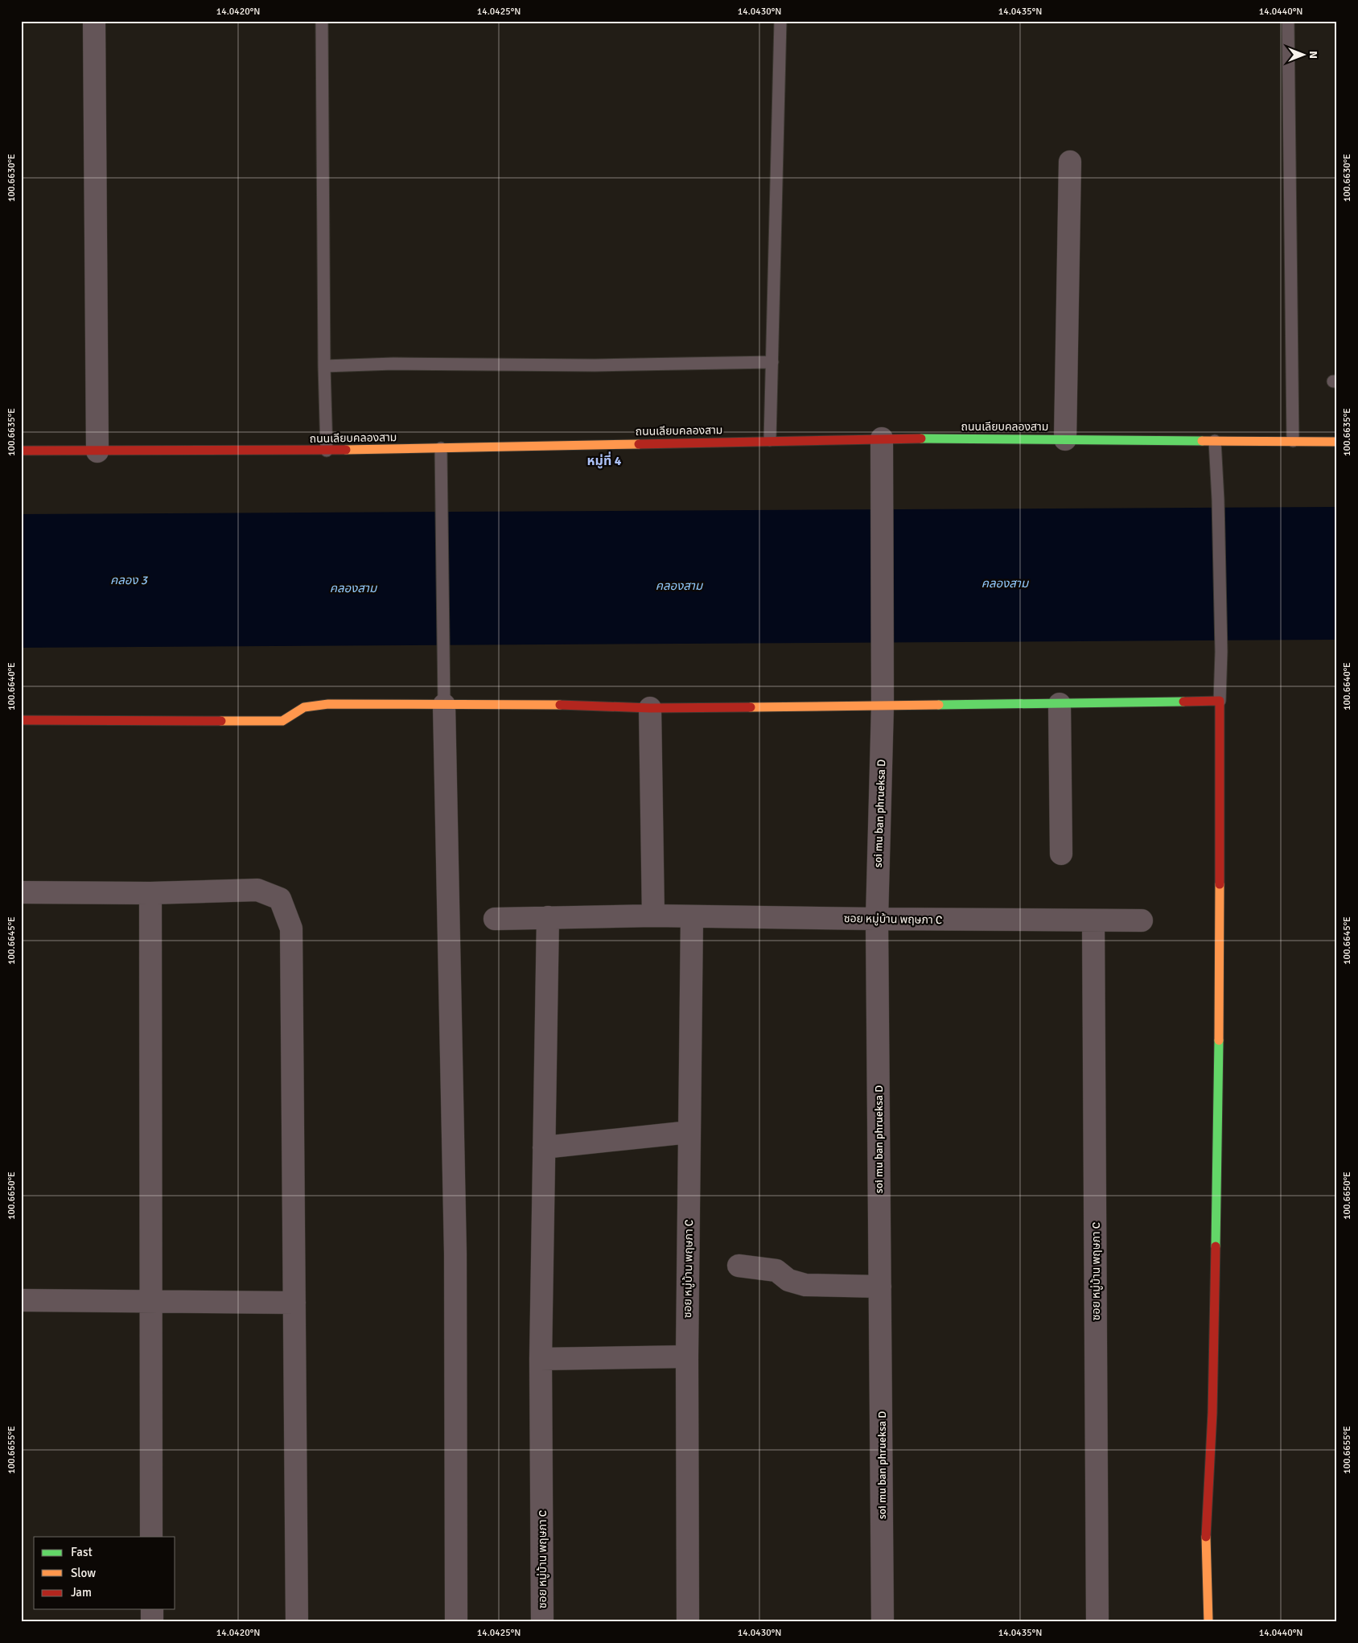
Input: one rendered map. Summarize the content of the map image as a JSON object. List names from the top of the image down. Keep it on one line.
{"streets":{"street":["ถนนเลียบคลองสาม","soi mu ban phrueksa D","ซอย หมู่บ้าน พฤษภา C"]},"crossings":[["ถนนเลียบคลองสาม","soi mu ban phrueksa D"],["soi mu ban phrueksa D","ซอย หมู่บ้าน พฤษภา C"]],"districts":["หมู่ที่ 4"],"water":["คลอง 3","คลองสาม"],"legend":["Fast","Slow","Jam"],"north":"right","coordinates":["14.0420°N","14.0425°N","14.0430°N","14.0435°N","14.0440°N","100.6630°E","100.6635°E","100.6640°E","100.6645°E","100.6650°E","100.6655°E"]}
